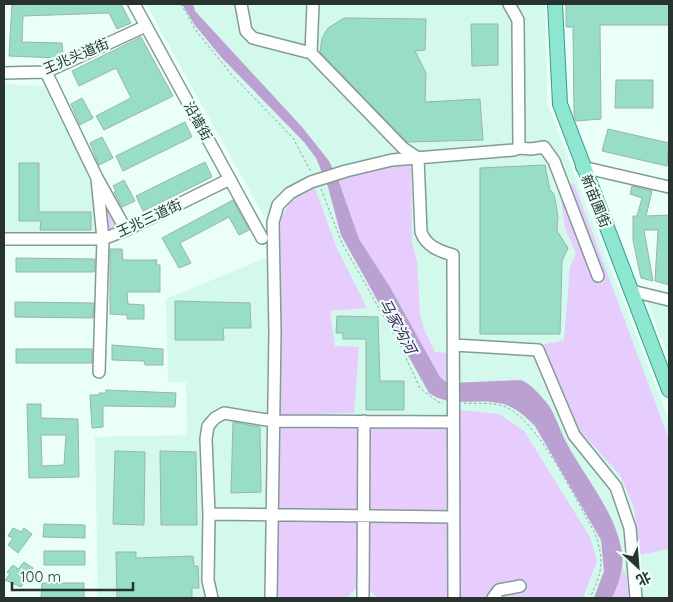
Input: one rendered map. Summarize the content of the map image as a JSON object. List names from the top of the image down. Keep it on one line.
{"streets":{"main road":["新苗圃街"],"street":["王兆头道街","沿墙街","王兆三道街"]},"crossings":[["王兆头道街","沿墙街"],["沿墙街","王兆三道街"]],"water":["马家沟河"],"scale_bar":"100 m","north":"bottom right"}
